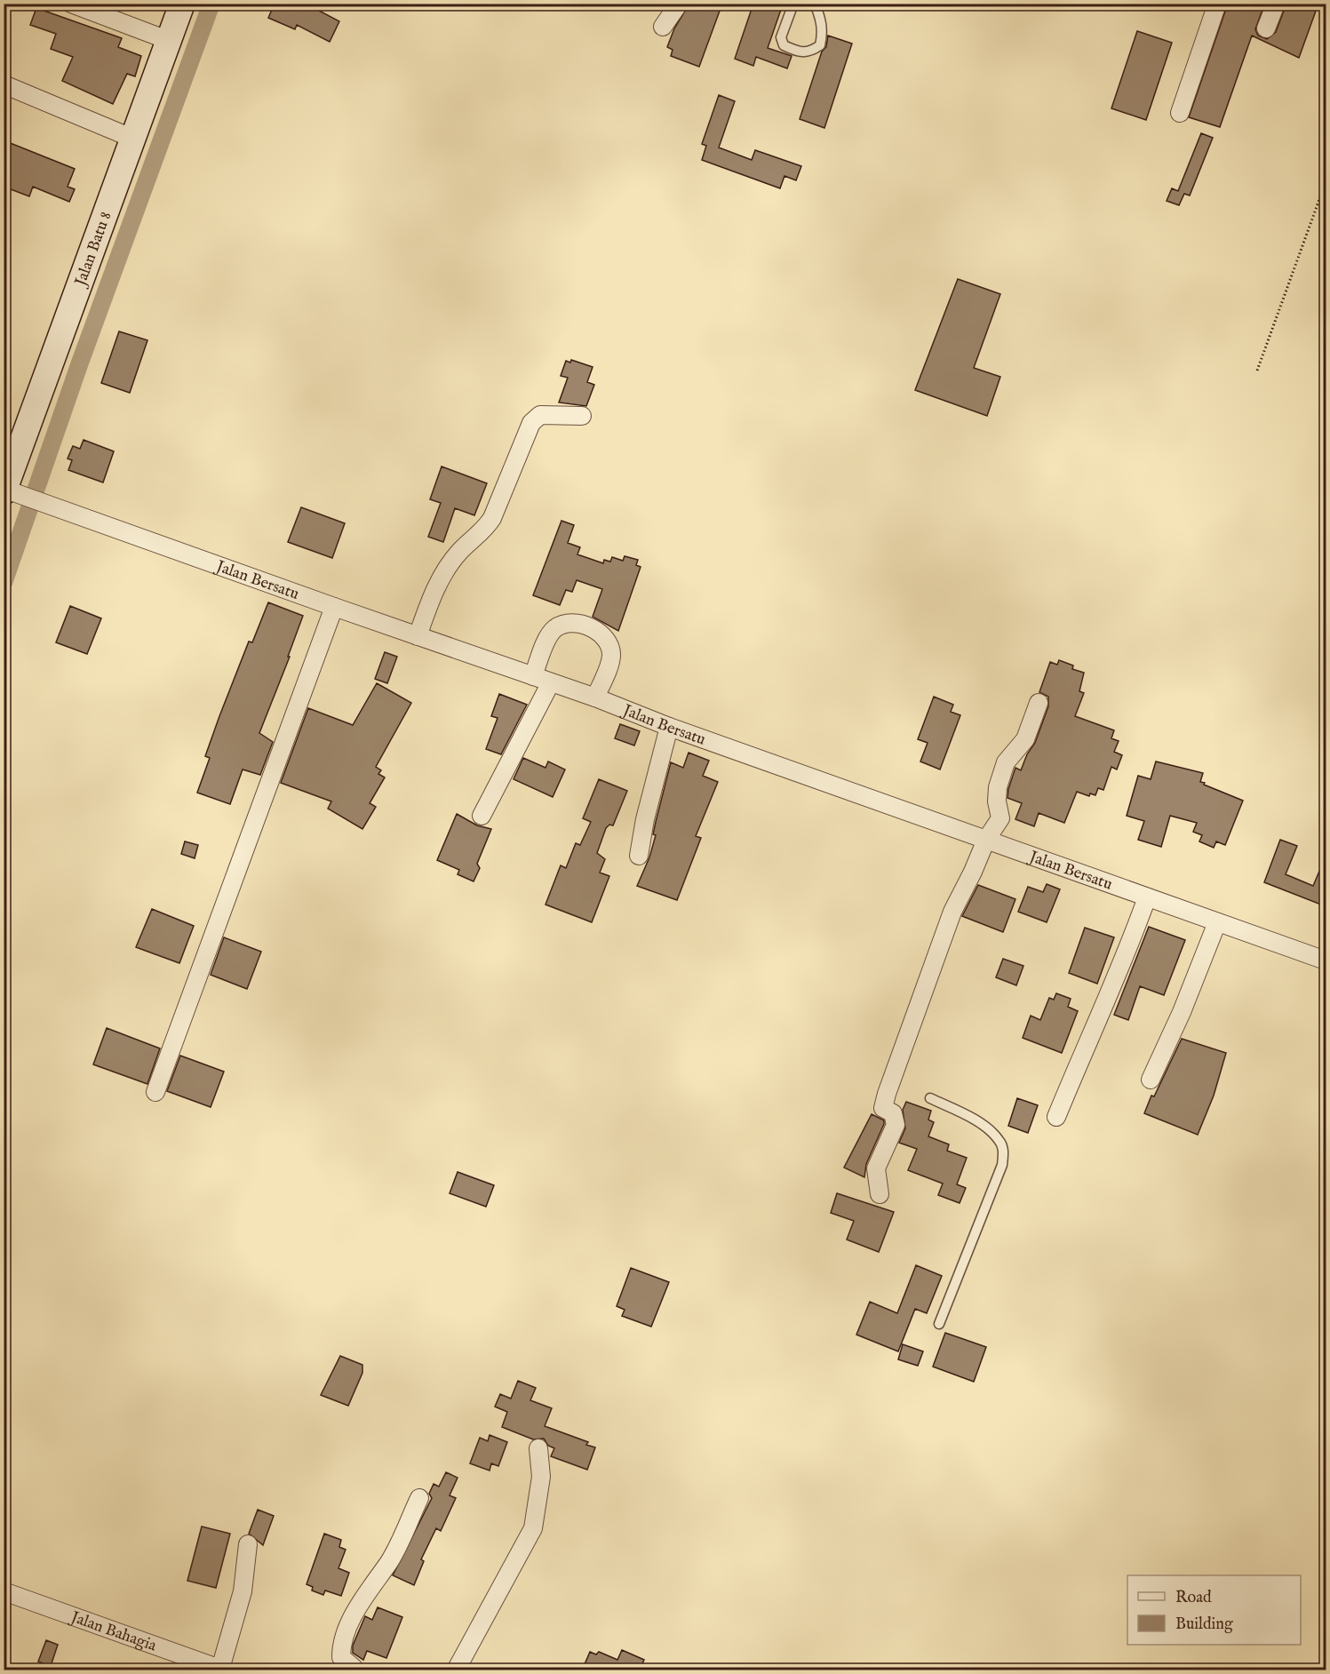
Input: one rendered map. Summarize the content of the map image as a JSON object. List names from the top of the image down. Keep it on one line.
{"streets":{"street":["Jalan Batu 8","Jalan Bersatu","Jalan Bahagia"]},"crossings":[["Jalan Batu 8","Jalan Bersatu"]],"legend":["Road","Building"]}
